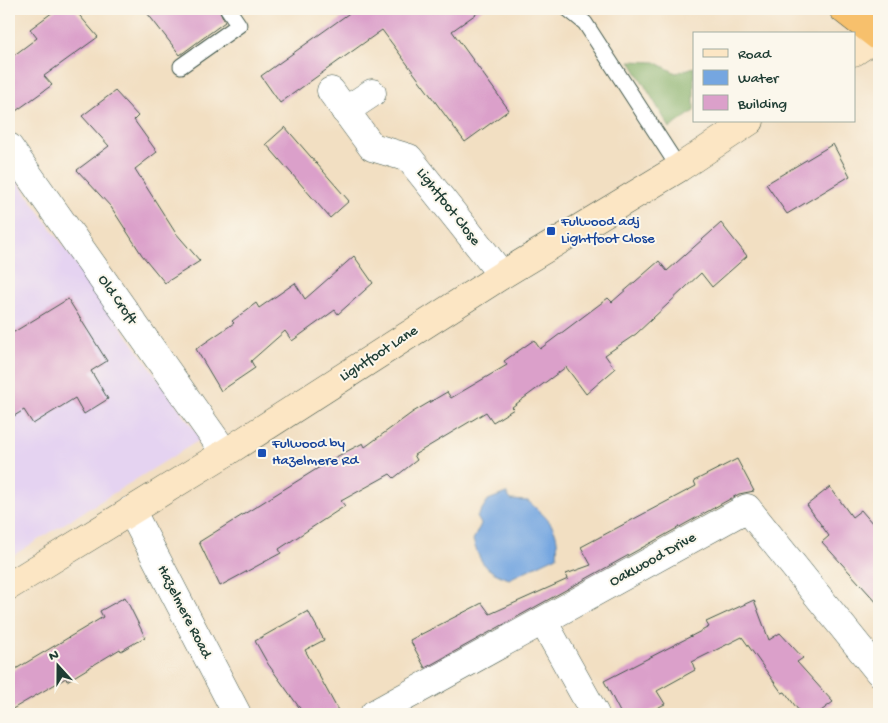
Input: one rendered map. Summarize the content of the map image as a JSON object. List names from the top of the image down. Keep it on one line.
{"streets":{"street":["Lightfoot Close","Old Croft","Lightfoot Lane","Oakwood Drive","Hazelmere Road"]},"crossings":[["Lightfoot Close","Lightfoot Lane"],["Old Croft","Lightfoot Lane"],["Lightfoot Lane","Hazelmere Road"]],"places":{"transit":["Fulwood adj Lightfoot Close","Fulwood by Hazelmere Rd"]},"legend":["Road","Water","Building"],"north":"top"}
